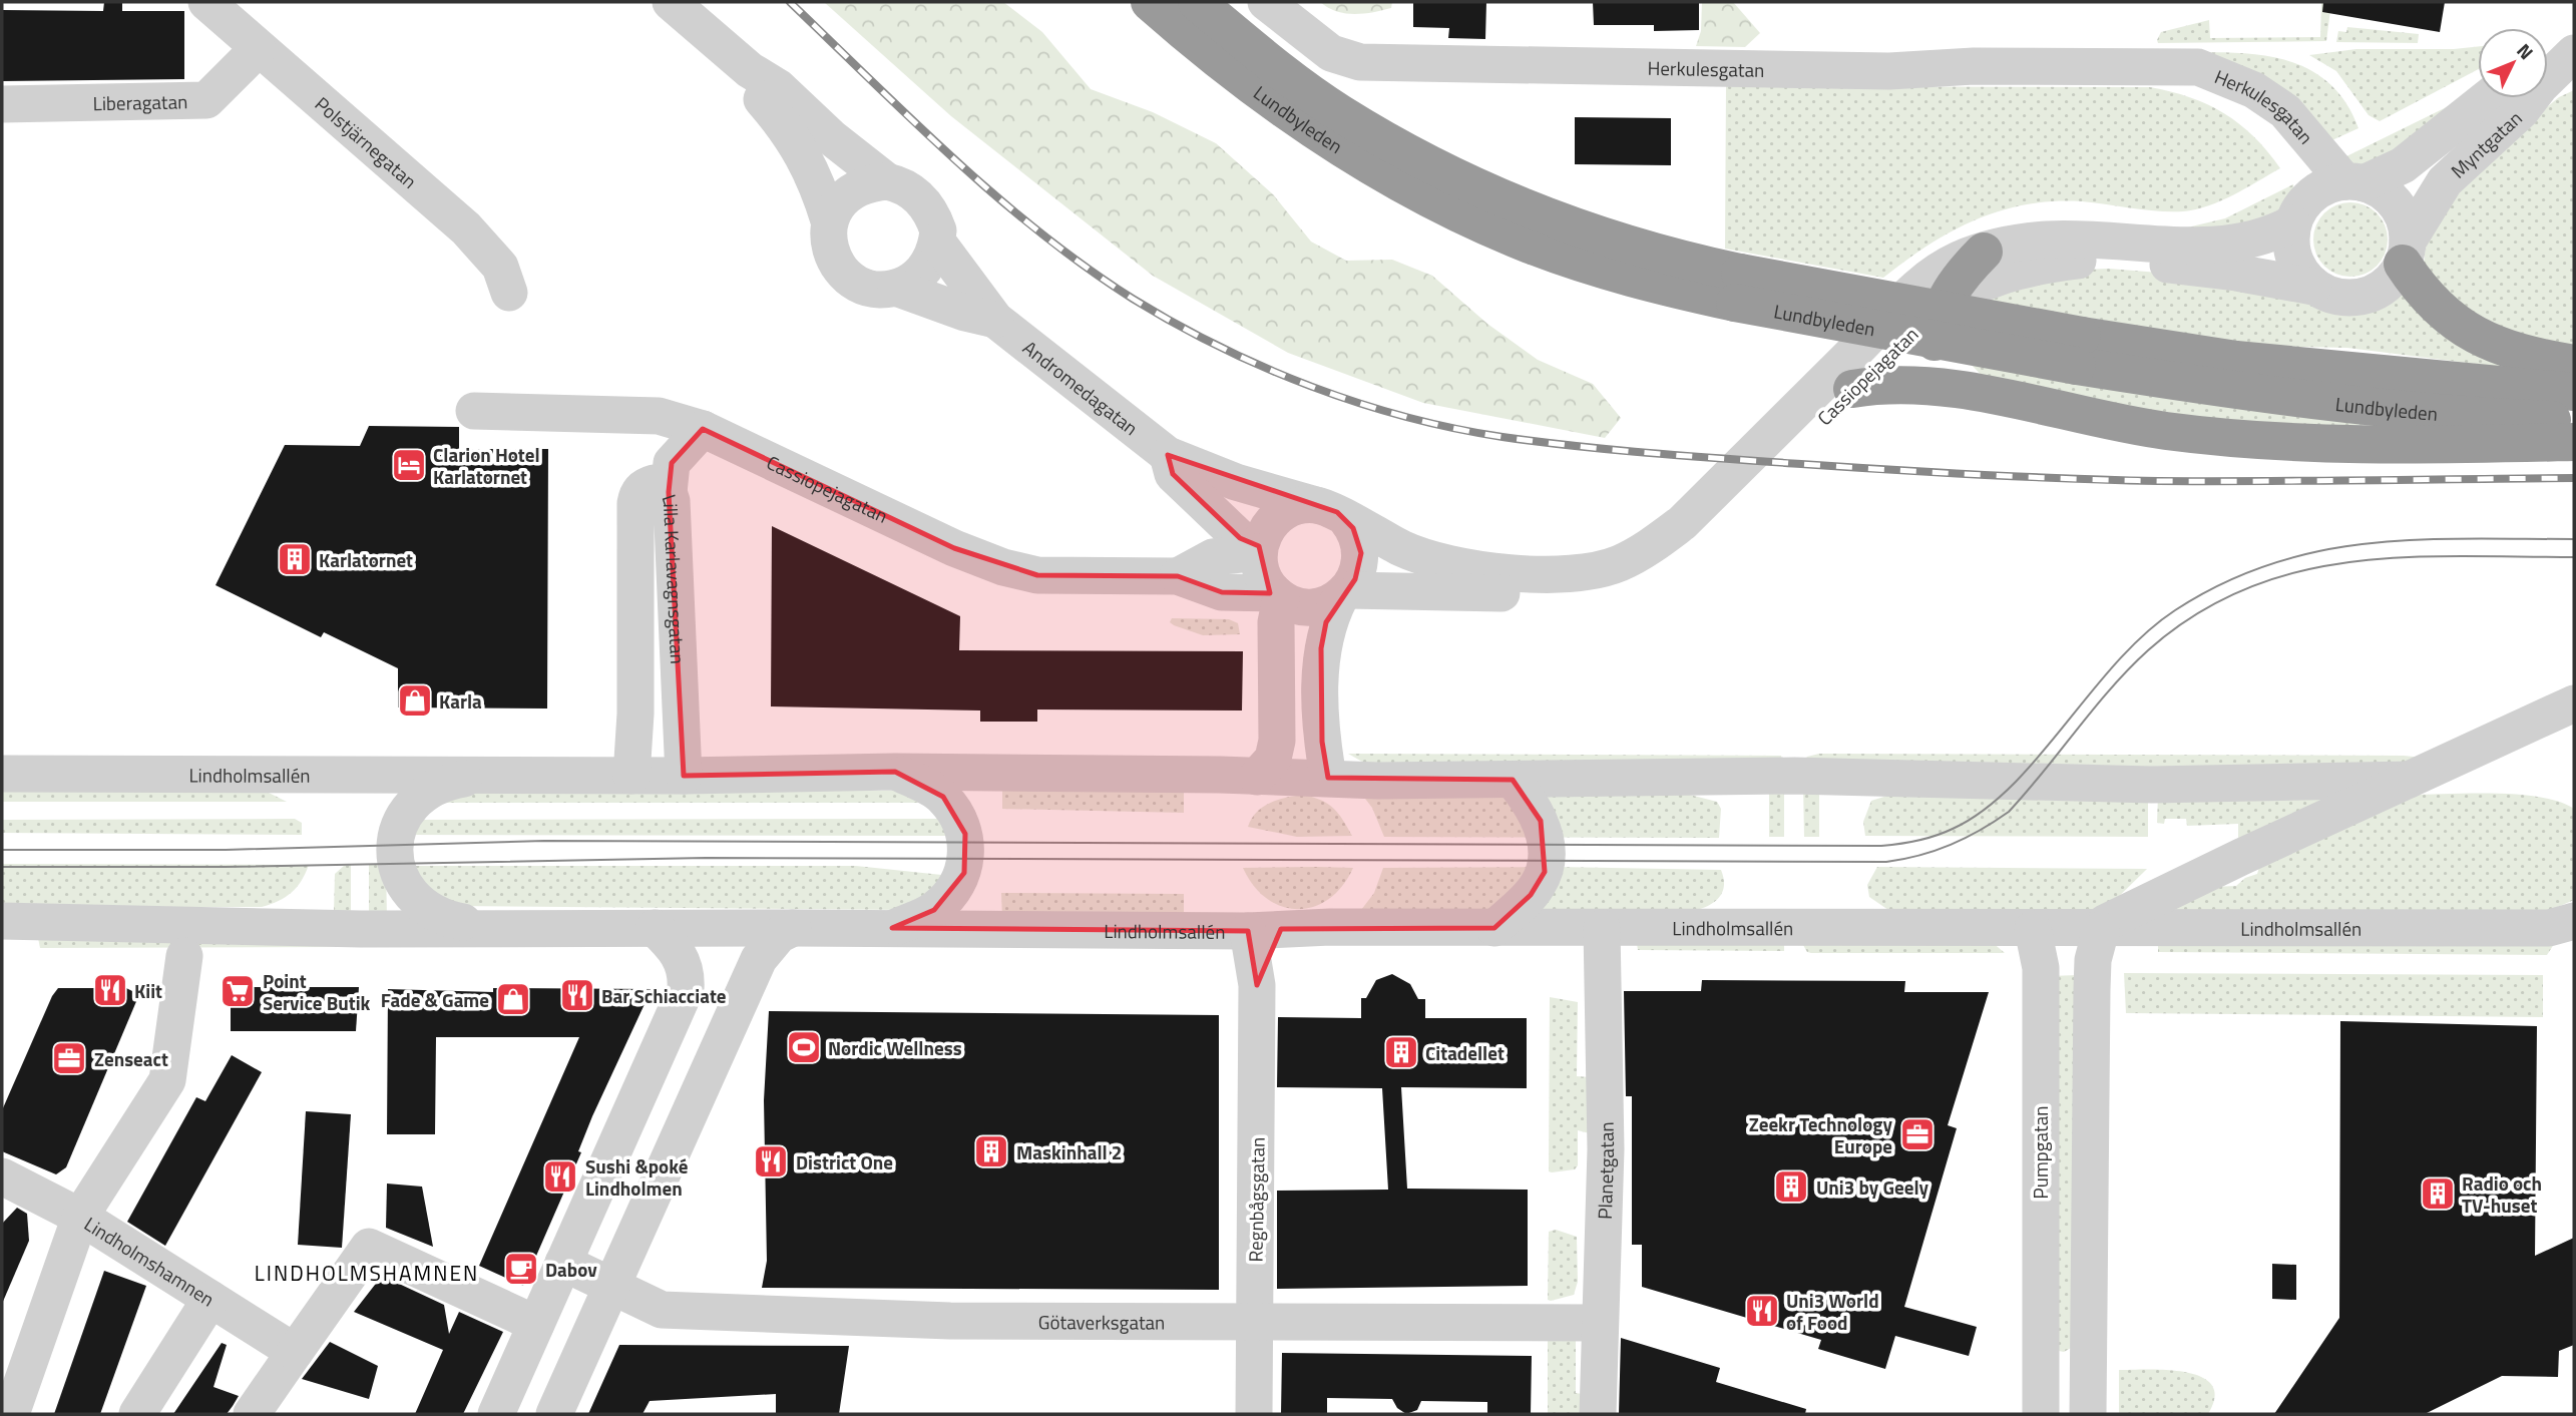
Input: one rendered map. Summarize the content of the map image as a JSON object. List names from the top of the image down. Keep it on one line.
{"streets":{"highway":["Lundbyleden"],"street":["Herkulesgatan","Liberagatan","Polstjärnegatan","Myntgatan","Cassiopejagatan","Andromedagatan","Lilla Karlavagnsgatan","Lindholmsallén","Pumpgatan","Planetgatan","Regnbågsgatan","Lindholmshamnen","Götaverksgatan"]},"crossings":[["Herkulesgatan","Myntgatan"],["Herkulesgatan","Cassiopejagatan"],["Liberagatan","Polstjärnegatan"],["Myntgatan","Cassiopejagatan"],["Cassiopejagatan","Andromedagatan"],["Cassiopejagatan","Lilla Karlavagnsgatan"],["Lilla Karlavagnsgatan","Lindholmsallén"],["Lindholmsallén","Pumpgatan"],["Lindholmsallén","Planetgatan"],["Lindholmsallén","Regnbågsgatan"],["Planetgatan","Götaverksgatan"],["Regnbågsgatan","Götaverksgatan"]],"districts":["LINDHOLMSHAMNEN"],"places":{"hotel":["Clarion Hotel Karlatornet"],"building":["Karlatornet","Citadellet","Maskinhall 2","Uni3 by Geely","Radio och TV-huset"],"shop":["Karla","Fade & Game"],"restaurant":["Kiit","Bar Schiacciate","District One","Sushi &poké Lindholmen","Uni3 World of Food"],"supermarket":["Point Service Butik"],"sports":["Nordic Wellness"],"office":["Zenseact","Zeekr Technology Europe"],"cafe":["Dabov"]},"north":"top right"}
